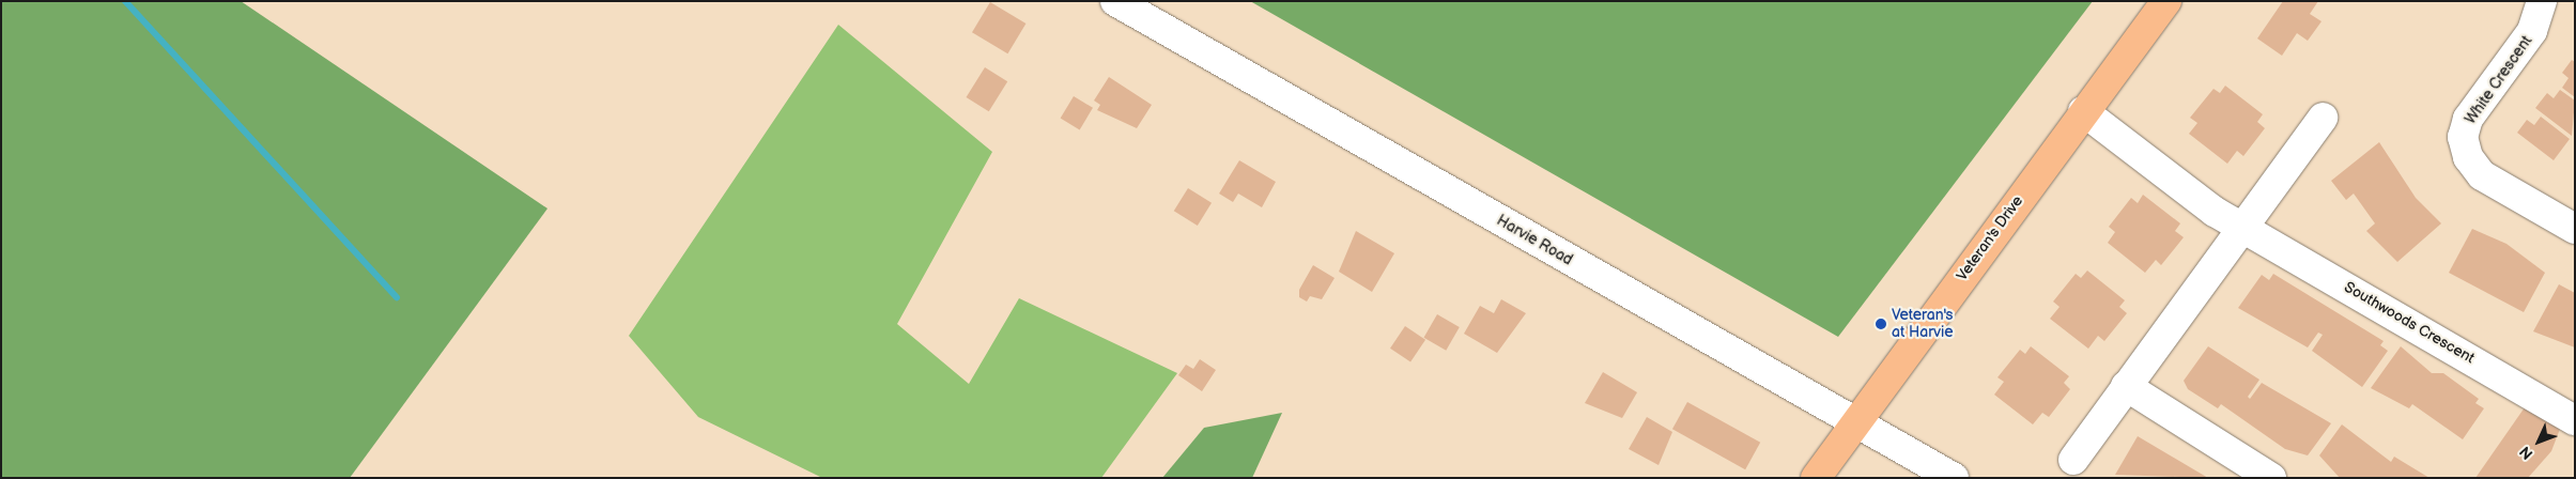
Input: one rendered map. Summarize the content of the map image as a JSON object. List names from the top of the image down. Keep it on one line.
{"streets":{"main road":["Veteran's Drive"],"street":["White Crescent","Harvie Road","Southwoods Crescent"]},"crossings":[["Veteran's Drive","Harvie Road"],["Veteran's Drive","Southwoods Crescent"]],"places":["Veteran's at Harvie"],"north":"bottom left"}
